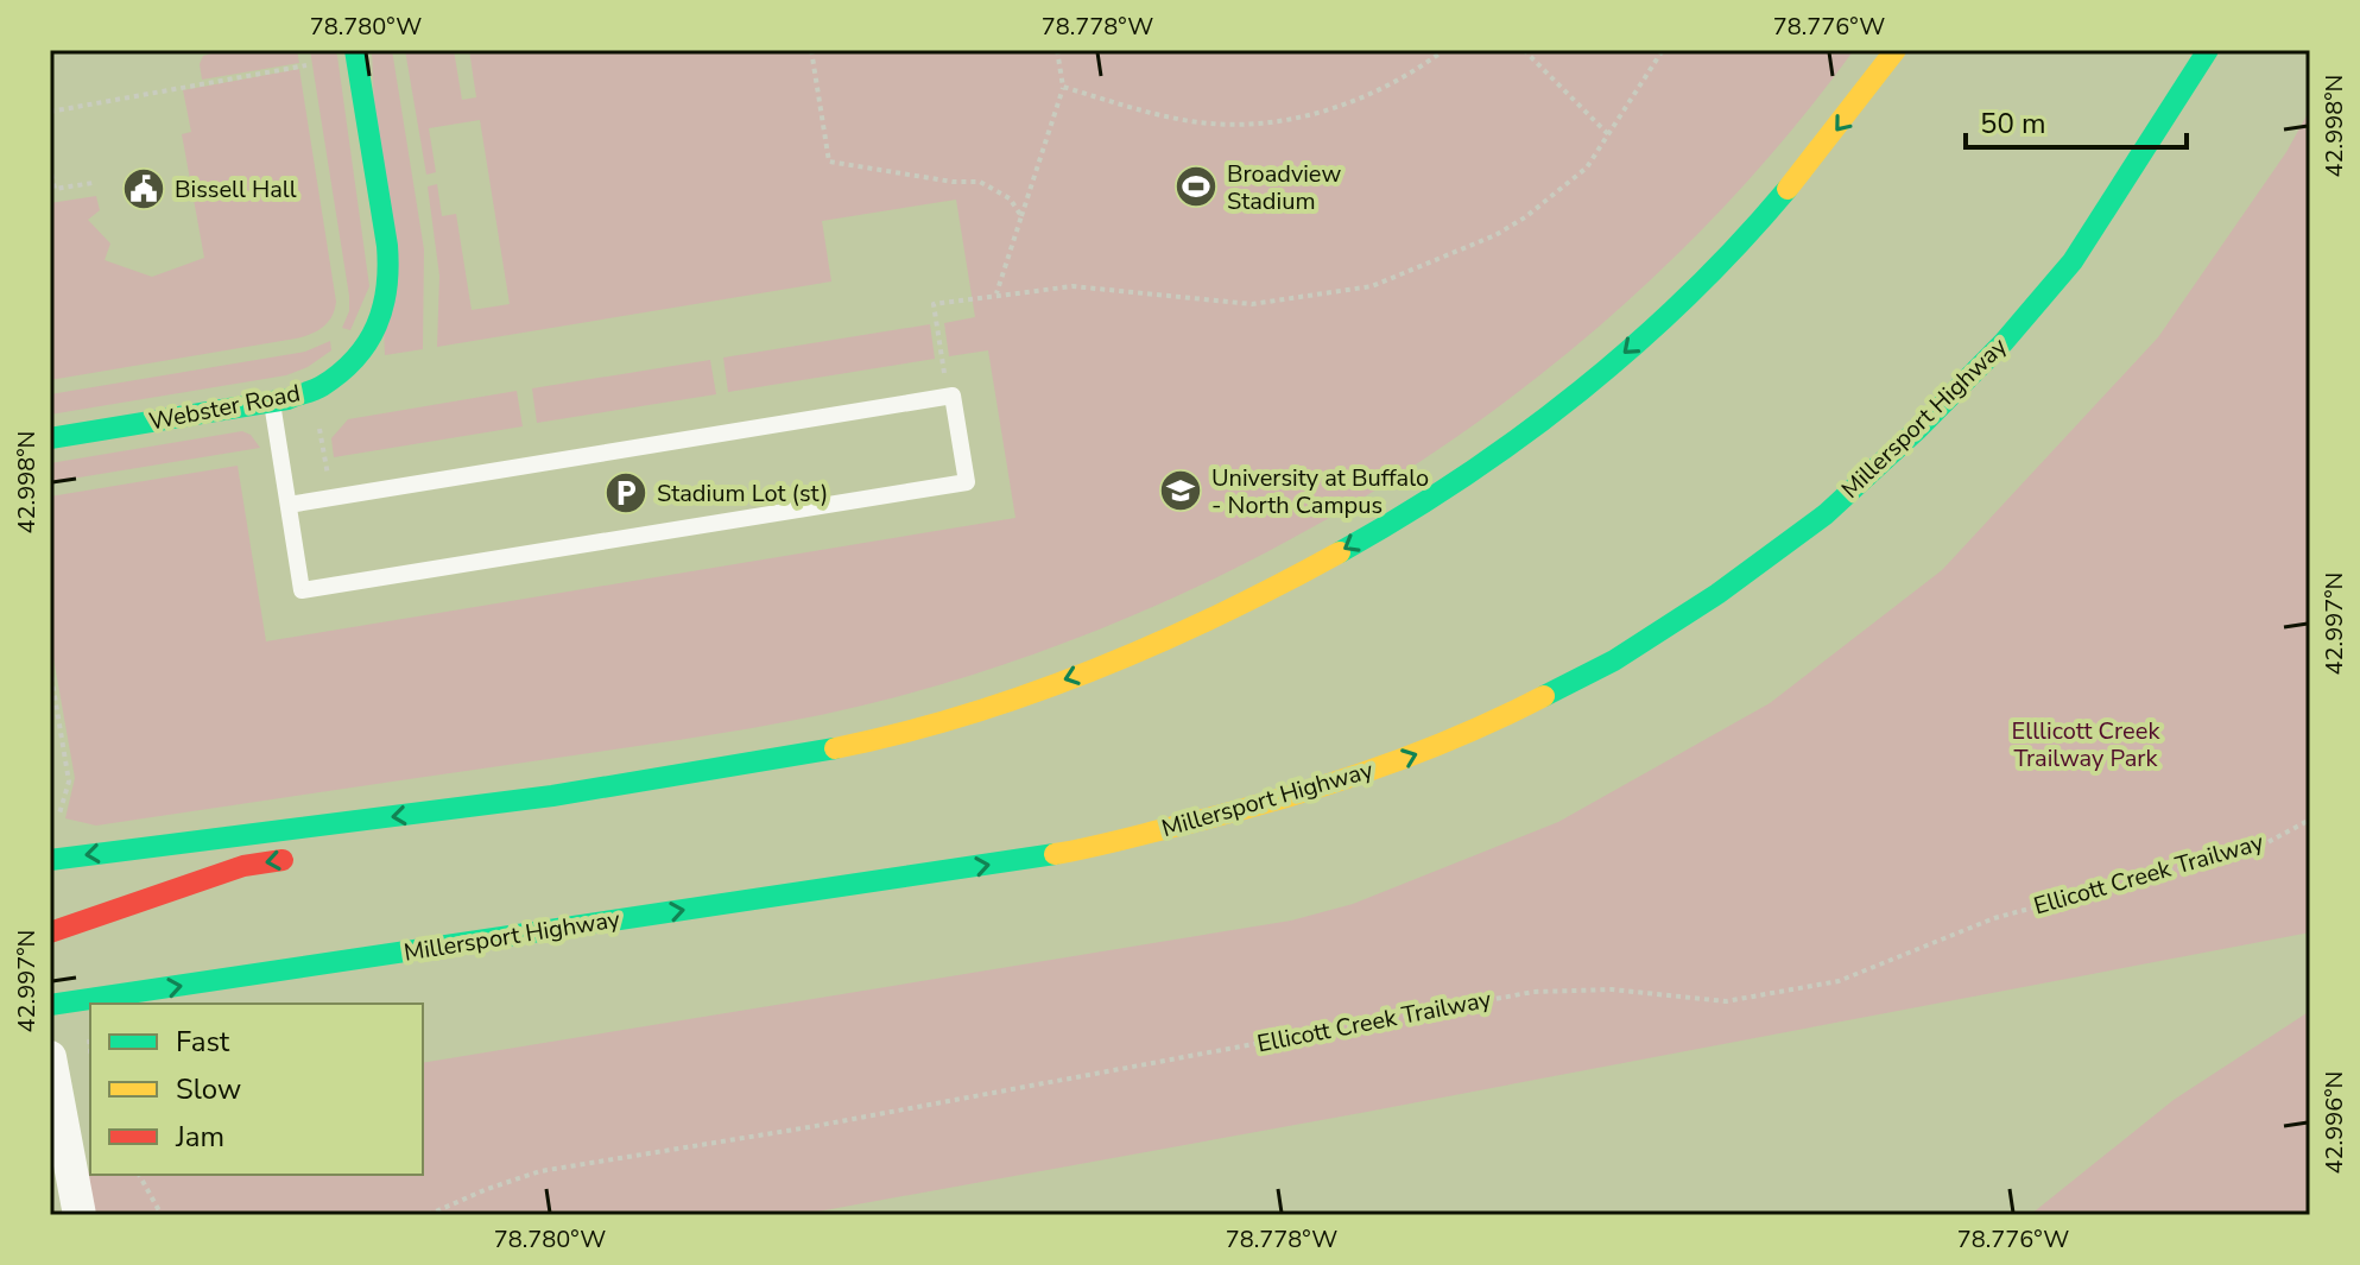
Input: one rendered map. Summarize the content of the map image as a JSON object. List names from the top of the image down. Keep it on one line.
{"streets":{"main road":["Webster Road","Millersport Highway"],"path":["Ellicott Creek Trailway"]},"parks":["Elllicott Creek Trailway Park"],"places":{"sports":["Broadview Stadium"],"public building":["Bissell Hall"],"school or university":["University at Buffalo - North Campus"],"parking":["Stadium Lot (st)"]},"legend":["Fast","Slow","Jam"],"scale_bar":"50 m","coordinates":["78.780°W","78.778°W","78.776°W","42.998°N","42.997°N","42.996°N"]}
